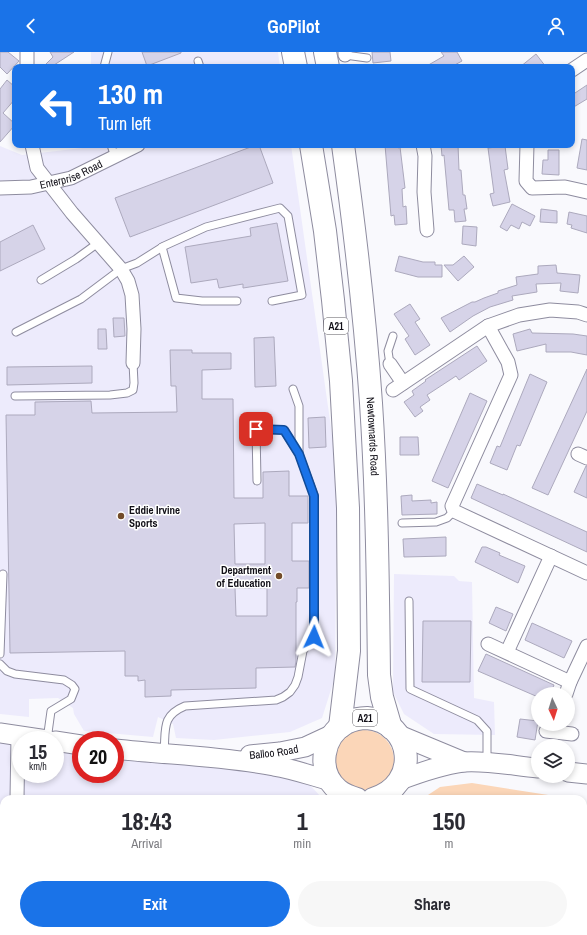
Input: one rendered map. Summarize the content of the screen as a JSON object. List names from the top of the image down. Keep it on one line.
{"streets":{"highway":["A21","Newtownards Road"],"street":["Enterprise Road","Balloo Road"]},"crossings":[["A21","Newtownards Road"],["A21","Balloo Road"]],"places":["Eddie Irvine Sports","Department of Education"],"north":"bottom","page":{"header":"GoPilot","turn":["130 m","Turn left"],"speed":"15 km/h","limit":"20","eta":["18:43","Arrival","1","min","150","m"],"buttons":["Exit","Share"]}}
